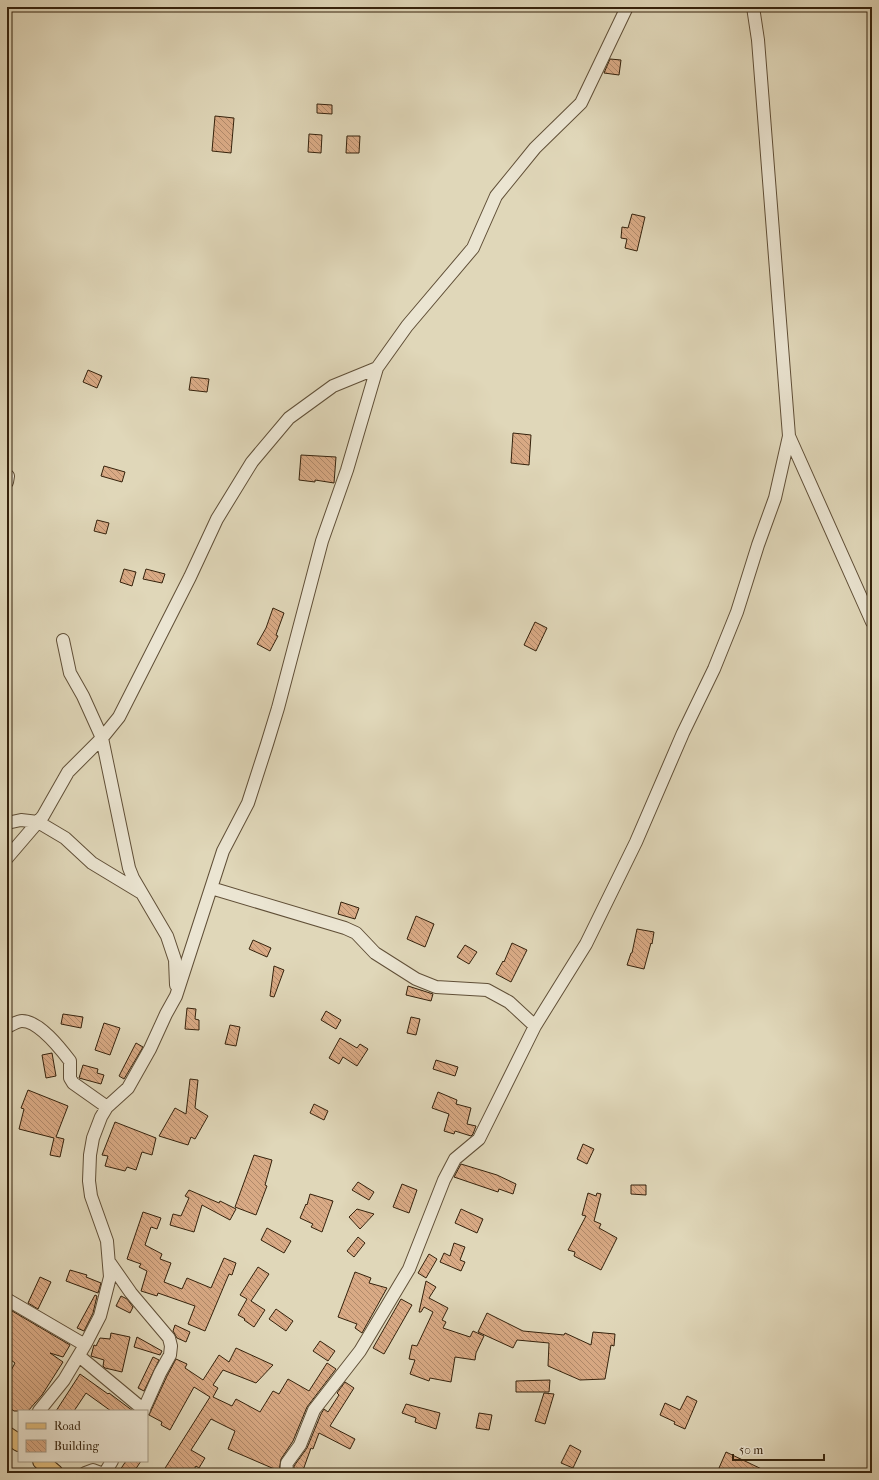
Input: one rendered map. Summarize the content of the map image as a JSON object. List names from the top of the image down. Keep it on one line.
{"legend":["Road","Building"],"scale_bar":"50 m"}
